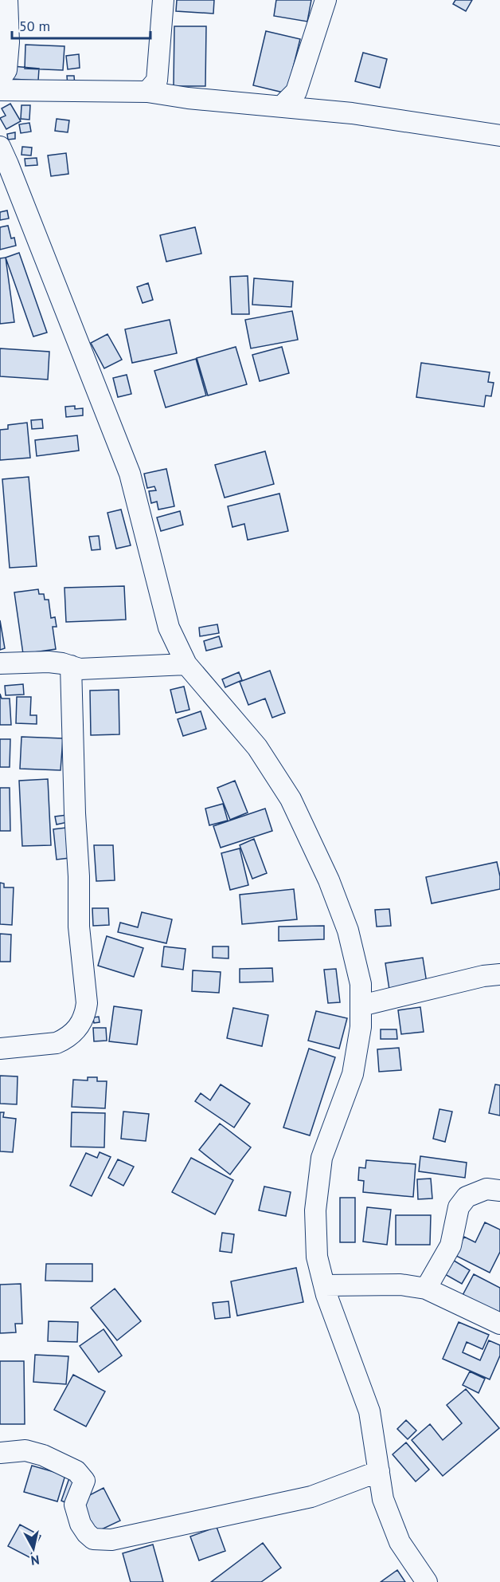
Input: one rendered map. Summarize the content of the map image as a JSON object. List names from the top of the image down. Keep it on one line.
{"scale_bar":"50 m","north":"bottom"}
